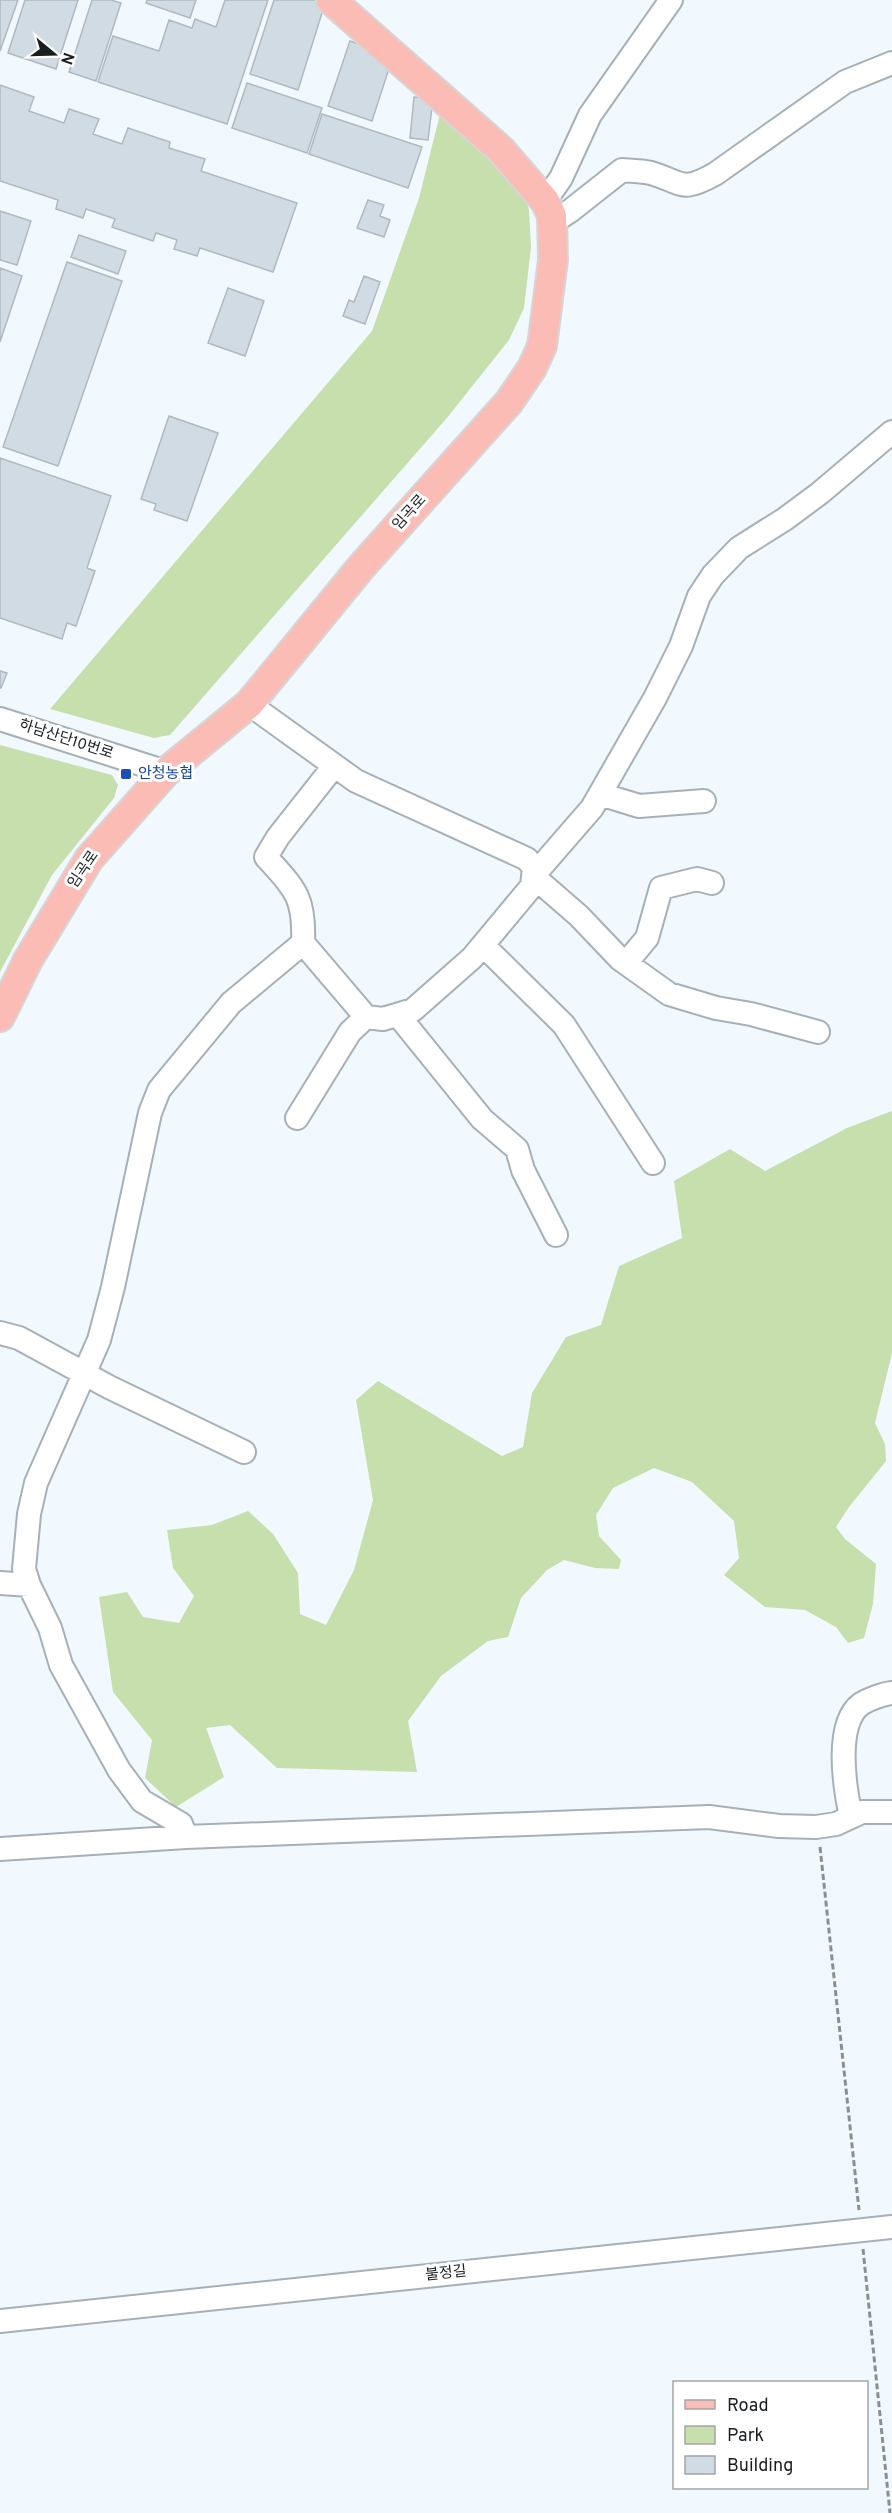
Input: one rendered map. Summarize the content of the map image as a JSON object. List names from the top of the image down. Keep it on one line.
{"streets":{"main road":["임곡로"],"street":["하남산단10번로","불정길"]},"crossings":[["임곡로","하남산단10번로"]],"places":{"transit":["안청농협"]},"legend":["Road","Park","Building"],"north":"right"}
